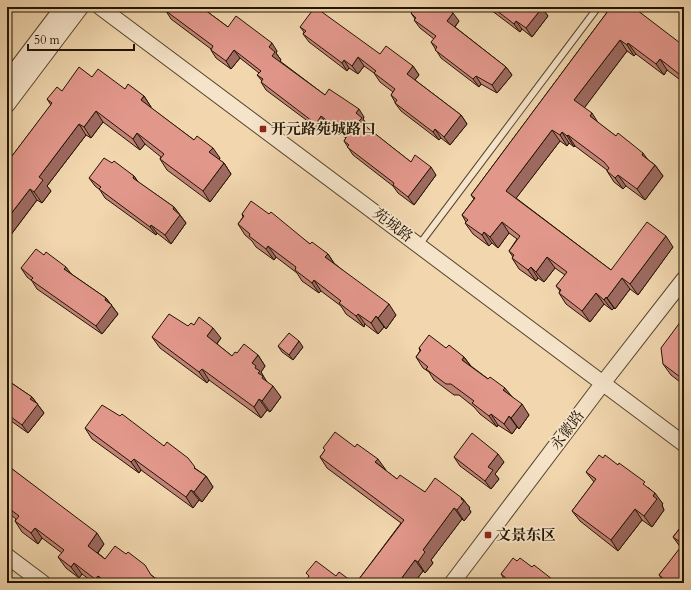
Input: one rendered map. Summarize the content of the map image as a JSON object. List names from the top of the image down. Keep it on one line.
{"streets":{"street":["苑城路","永徽路"]},"crossings":[["苑城路","永徽路"]],"places":{"transit":["开元路苑城路口","文景东区"]},"scale_bar":"50 m"}
